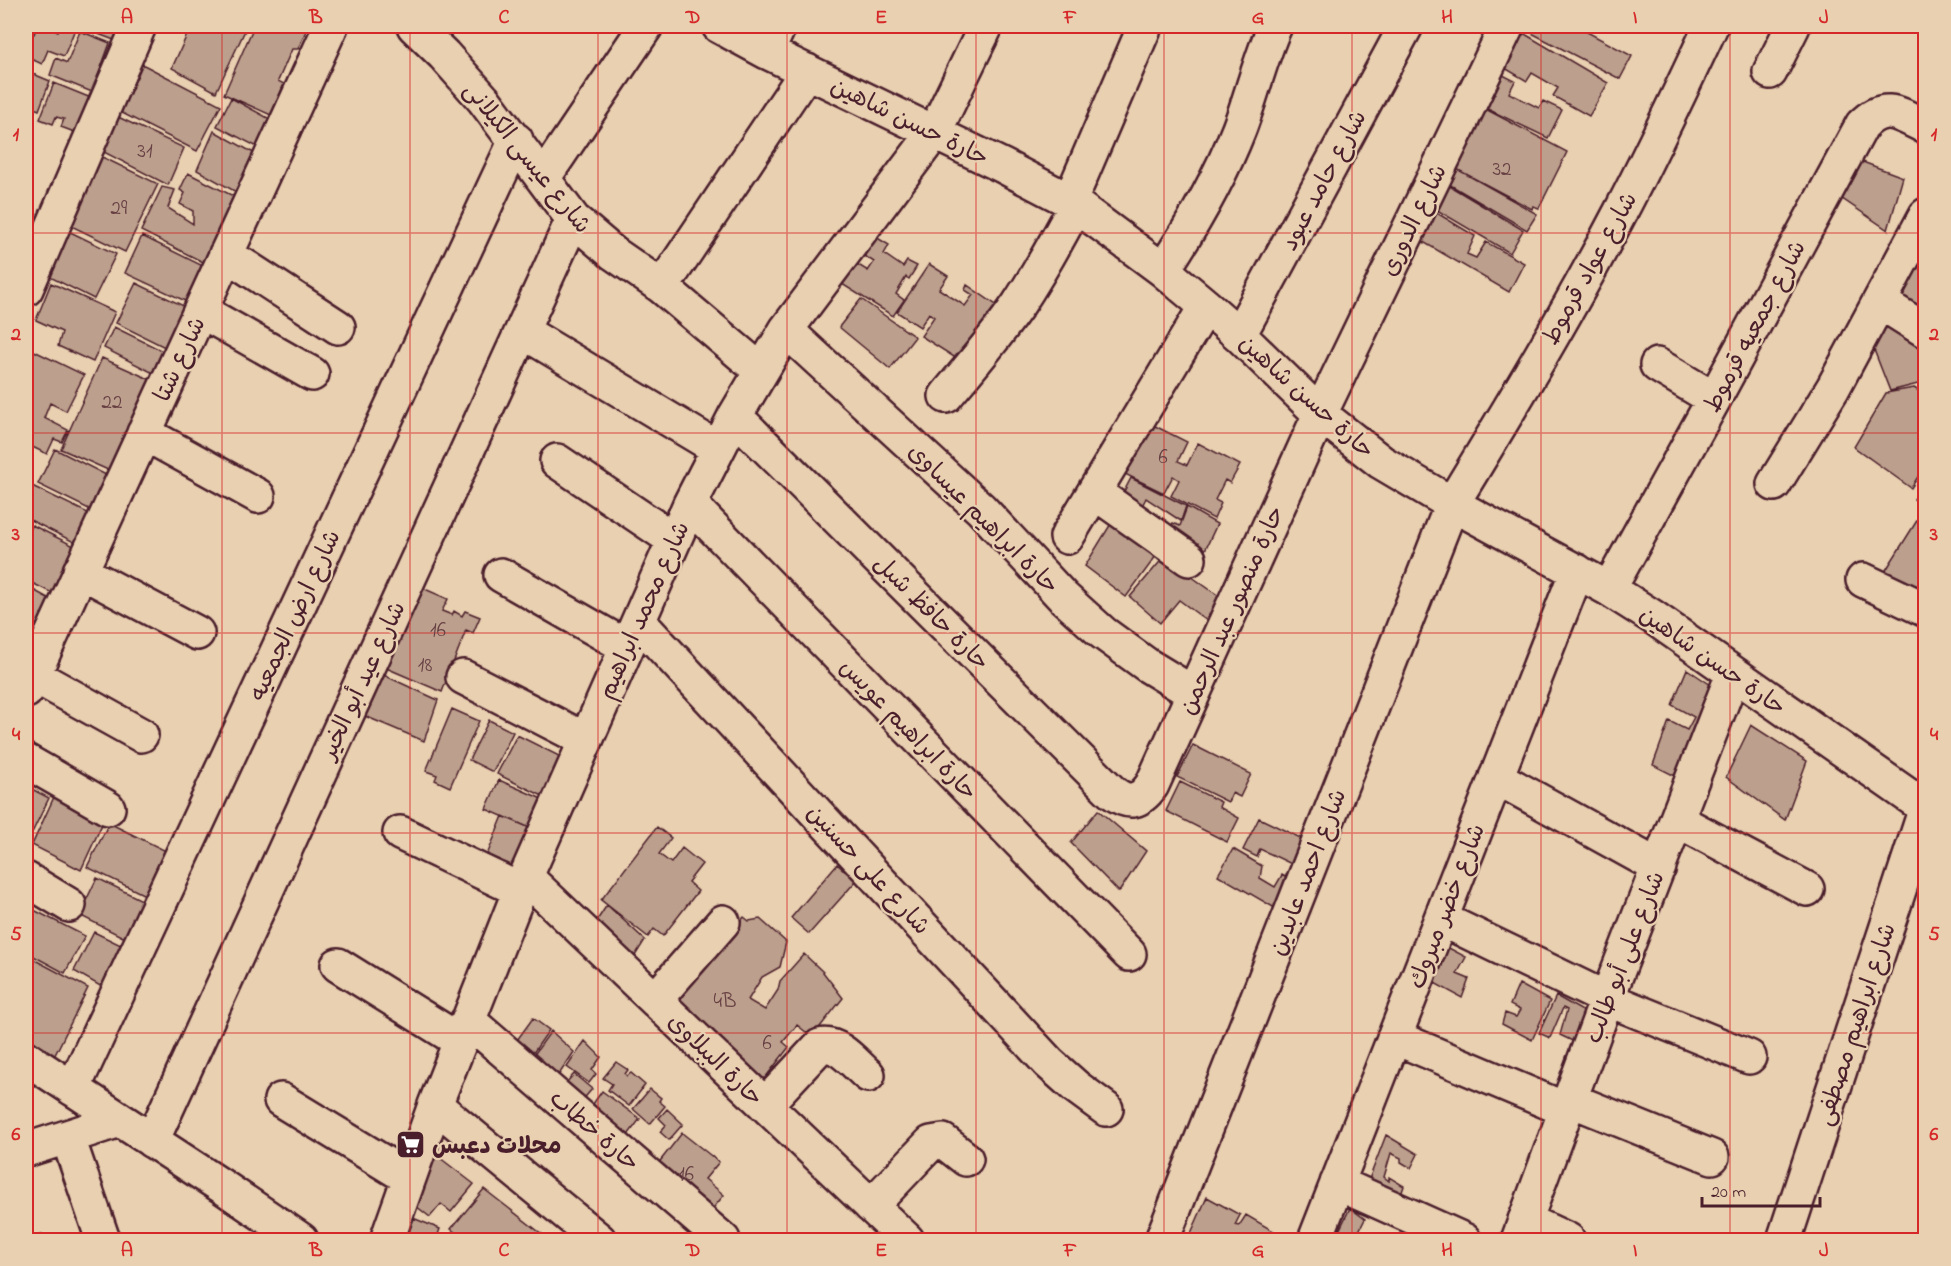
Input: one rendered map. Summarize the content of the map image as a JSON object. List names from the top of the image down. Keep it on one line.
{"streets":{"street":["حارة حسن شاهين","شارع عيسى الكيلانى","شارع حامد عبود","شارع الدورى","شارع عواد قرموط","شارع جمعيه قرموط","شارع شتا","حارة ابراهيم عيساوى","شارع محمد ابراهيم","حارة منصور عبد الرحمن","حارة حافظ شبل","شارع ارض الجمعيه","شارع عيد أبو الخير","حارة ابراهيم عويس","شارع على حسنين","شارع احمد عابدين","شارع خضر مبروك","شارع على أبو طالب","شارع ابراهيم مصطفى","حارة الببلاوى","حارة خطاب"]},"crossings":[["حارة حسن شاهين","شارع عيسى الكيلانى"],["حارة حسن شاهين","شارع حامد عبود"],["حارة حسن شاهين","شارع الدورى"],["حارة حسن شاهين","شارع عواد قرموط"],["حارة حسن شاهين","شارع جمعيه قرموط"],["حارة حسن شاهين","شارع محمد ابراهيم"],["حارة حسن شاهين","حارة منصور عبد الرحمن"],["حارة حسن شاهين","شارع احمد عابدين"],["حارة حسن شاهين","شارع خضر مبروك"],["حارة حسن شاهين","شارع على أبو طالب"],["حارة حسن شاهين","شارع ابراهيم مصطفى"],["شارع عيسى الكيلانى","شارع محمد ابراهيم"],["شارع عيسى الكيلانى","شارع ارض الجمعيه"],["شارع عيسى الكيلانى","شارع عيد أبو الخير"],["شارع الدورى","حارة منصور عبد الرحمن"],["شارع عواد قرموط","شارع احمد عابدين"],["حارة ابراهيم عيساوى","شارع محمد ابراهيم"],["حارة ابراهيم عيساوى","حارة منصور عبد الرحمن"],["شارع محمد ابراهيم","حارة حافظ شبل"],["شارع محمد ابراهيم","حارة ابراهيم عويس"],["شارع محمد ابراهيم","شارع على حسنين"],["شارع محمد ابراهيم","حارة الببلاوى"],["شارع محمد ابراهيم","حارة خطاب"],["حارة منصور عبد الرحمن","حارة حافظ شبل"]],"places":{"supermarket":["محلات دعبس"]},"house_numbers":["31","32","29","22","6","16","18","4B","6","16"],"scale_bar":"20 m","grid":{"columns":["A","B","C","D","E","F","G","H","I","J"],"rows":["1","2","3","4","5","6"]}}
